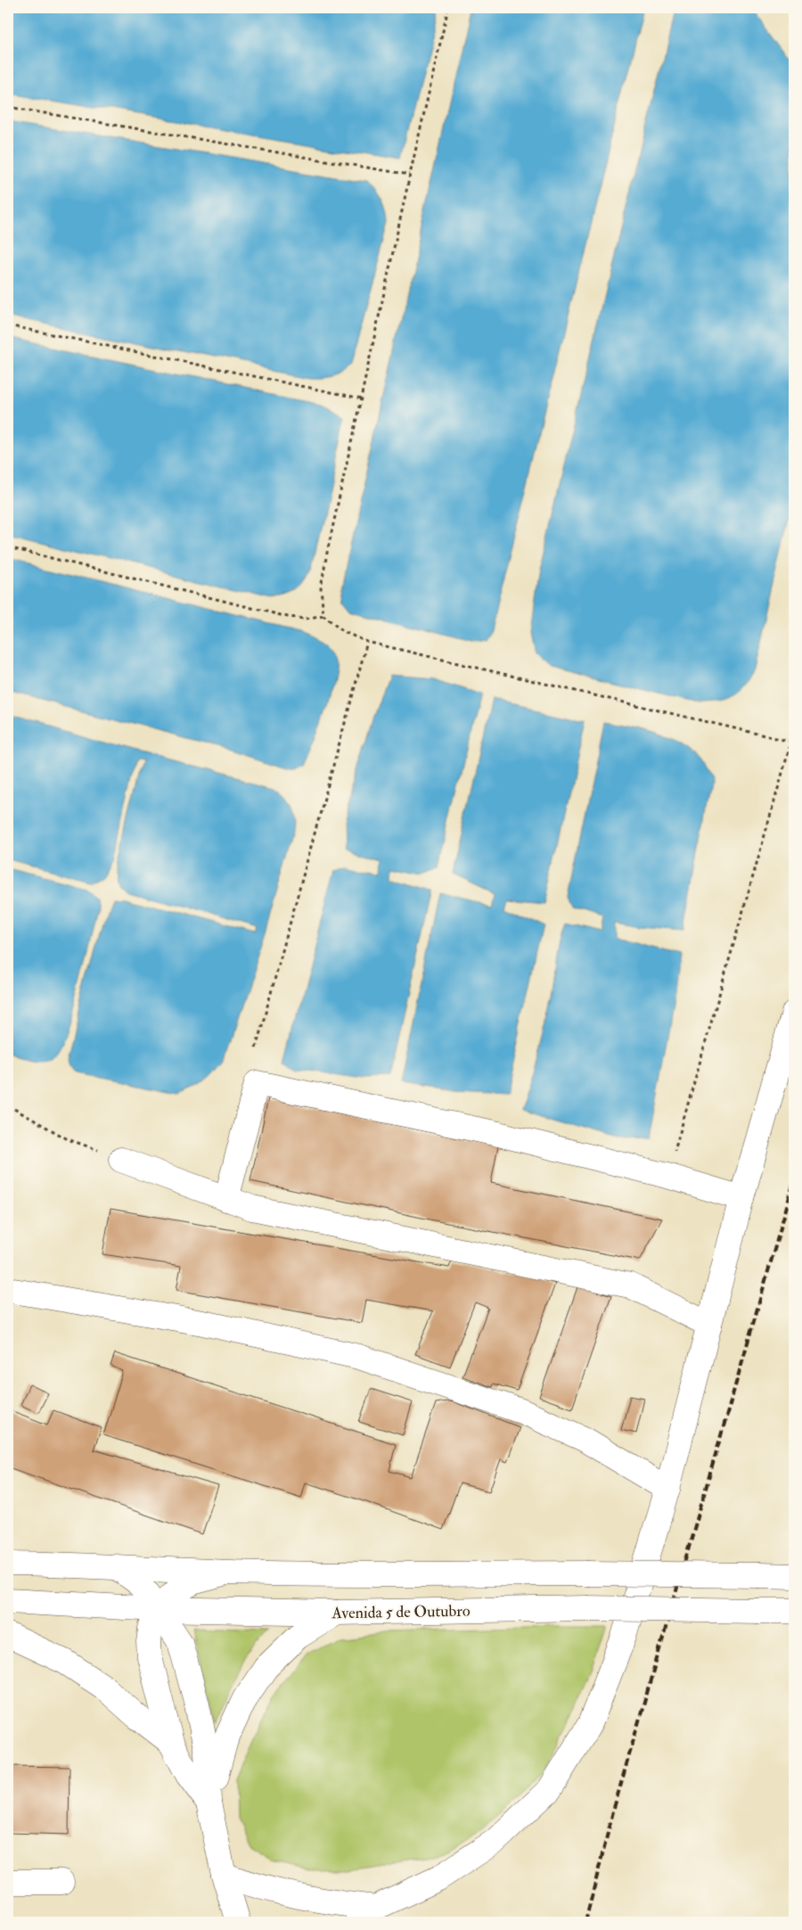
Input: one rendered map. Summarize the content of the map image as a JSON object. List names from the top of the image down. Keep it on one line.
{"streets":{"street":["Avenida 5 de Outubro"]}}
